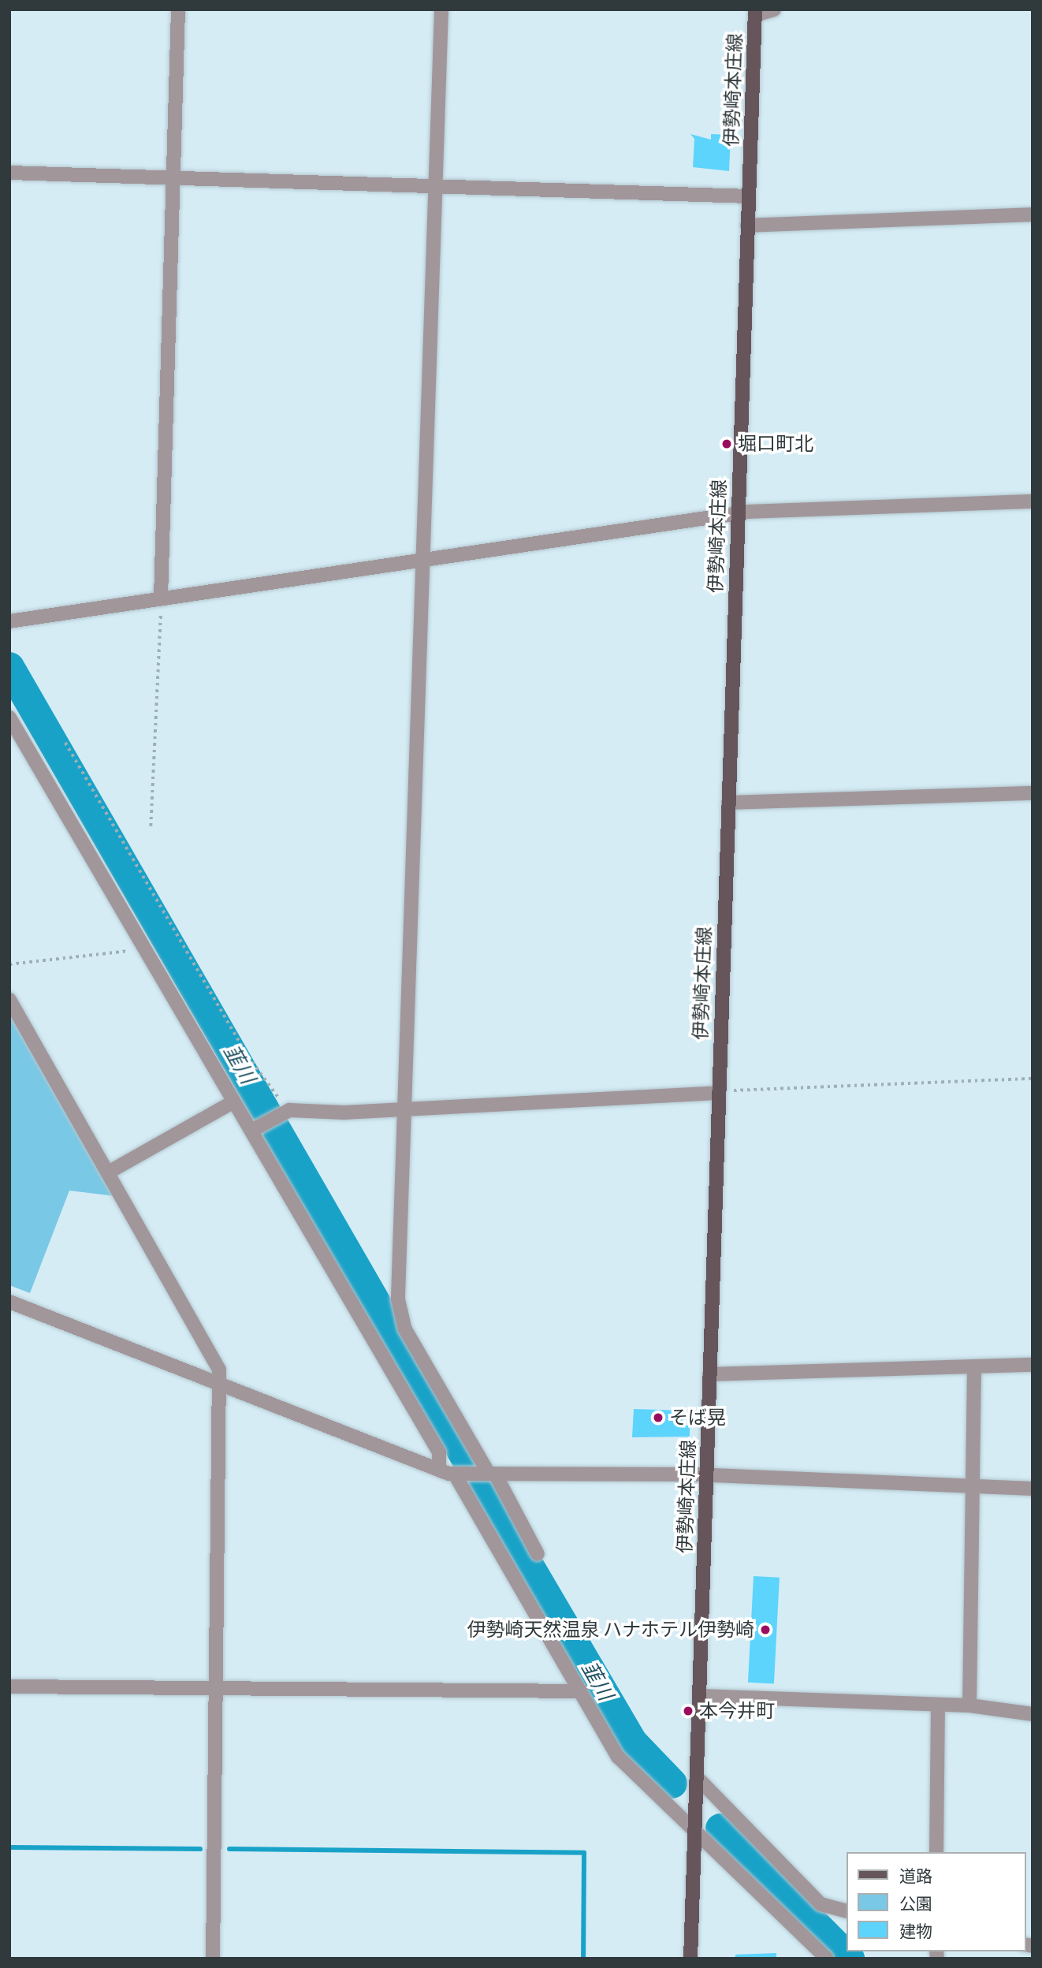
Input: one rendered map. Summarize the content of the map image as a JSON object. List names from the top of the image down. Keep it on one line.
{"streets":{"main road":["伊勢崎本庄線"]},"water":["韮川"],"places":["堀口町北","そば晃","伊勢崎天然温泉 ハナホテル伊勢崎","本今井町"],"legend":["道路","公園","建物"]}
